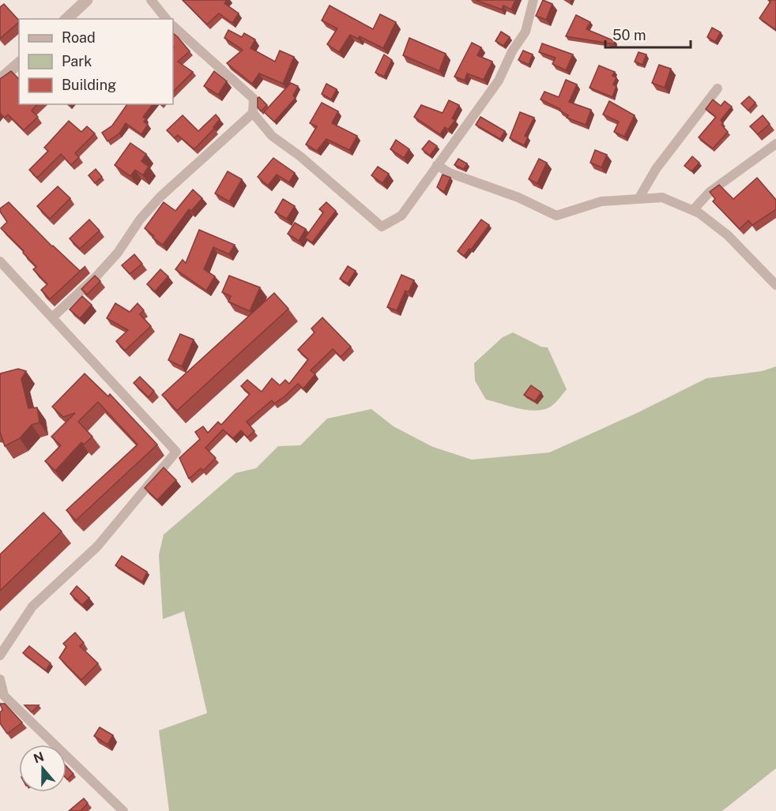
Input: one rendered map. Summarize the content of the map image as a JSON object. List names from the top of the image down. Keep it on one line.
{"legend":["Road","Park","Building"],"scale_bar":"50 m","north":"top"}
